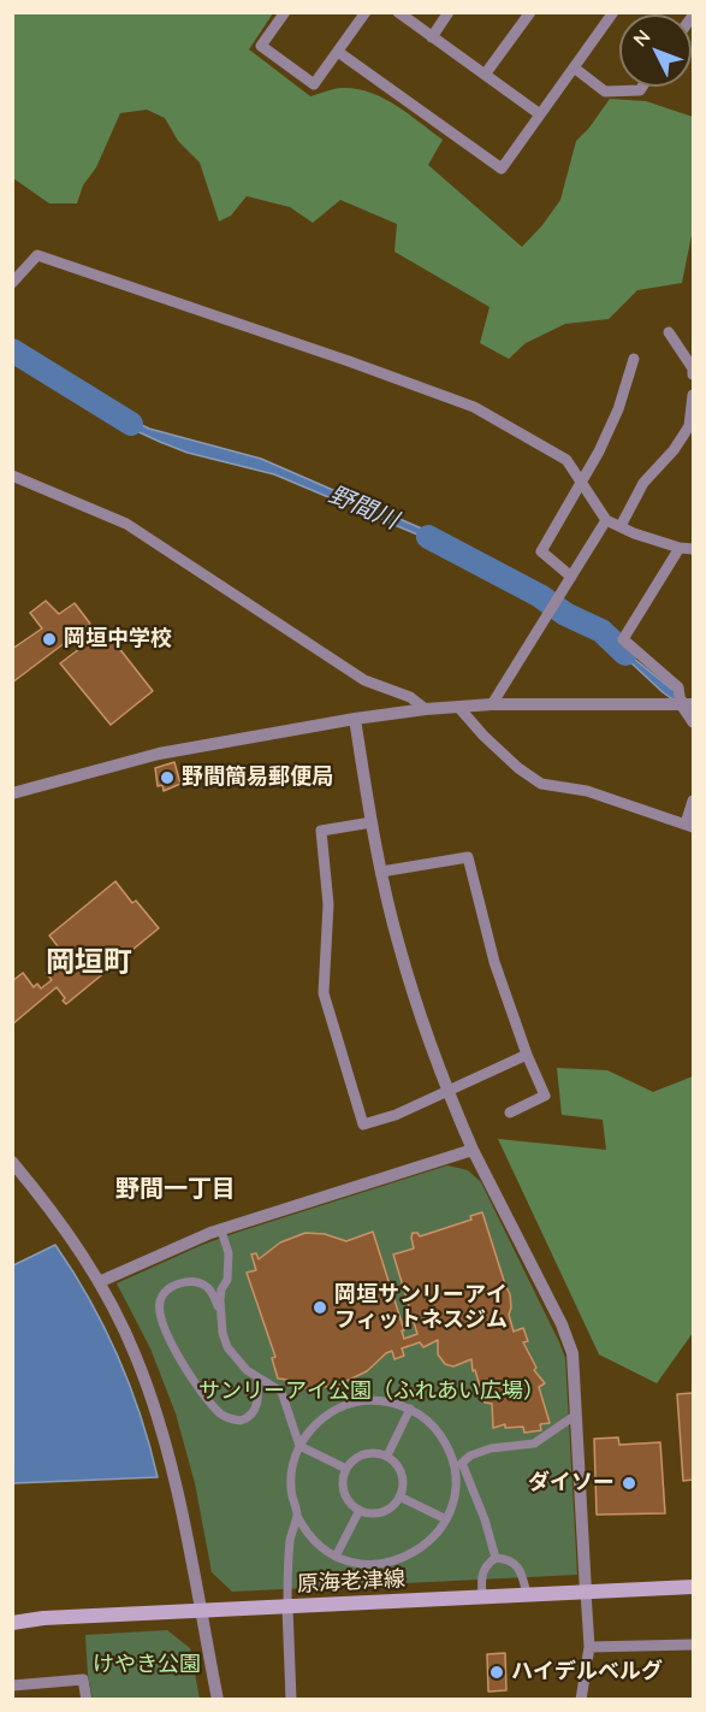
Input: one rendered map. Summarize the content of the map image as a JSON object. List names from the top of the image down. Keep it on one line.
{"streets":{"main road":["原海老津線"]},"districts":["岡垣町","野間一丁目"],"water":["野間川"],"parks":["サンリーアイ公園（ふれあい広場）","けやき公園"],"places":["岡垣中学校","野間簡易郵便局","岡垣サンリーアイ フィットネスジム","ダイソー","ハイデルベルグ"],"north":"top left"}
